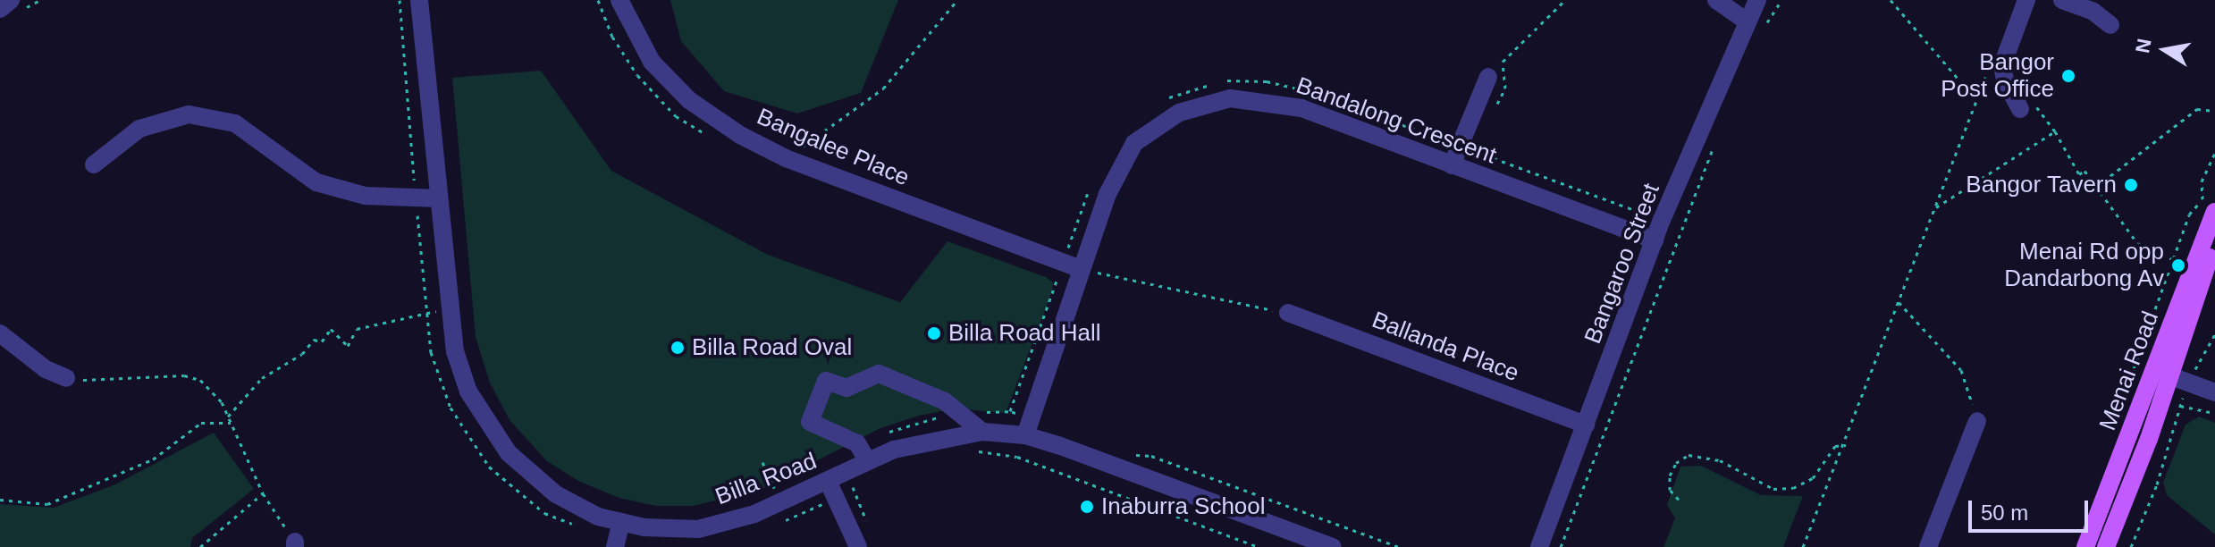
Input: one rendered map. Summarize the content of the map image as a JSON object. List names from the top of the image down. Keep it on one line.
{"streets":{"main road":["Menai Road"],"street":["Bandalong Crescent","Bangalee Place","Bangaroo Street","Ballanda Place","Billa Road"]},"crossings":[["Bandalong Crescent","Bangalee Place"],["Bandalong Crescent","Bangaroo Street"],["Bandalong Crescent","Billa Road"],["Bangaroo Street","Ballanda Place"]],"places":["Bangor Post Office","Bangor Tavern","Menai Rd opp Dandarbong Av","Billa Road Hall","Billa Road Oval","Inaburra School"],"scale_bar":"50 m","north":"left"}
